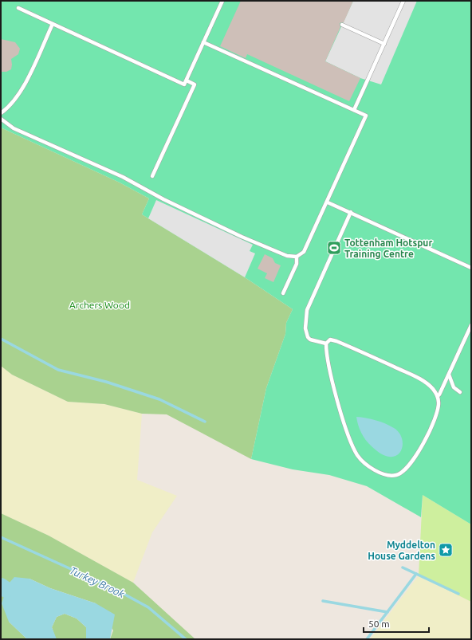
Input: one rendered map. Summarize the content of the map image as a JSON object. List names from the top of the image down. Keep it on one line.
{"water":["Turkey Brook"],"parks":["Archers Wood"],"places":{"sports":["Tottenham Hotspur Training Centre"],"place":["Myddelton House Gardens"]},"scale_bar":"50 m"}
